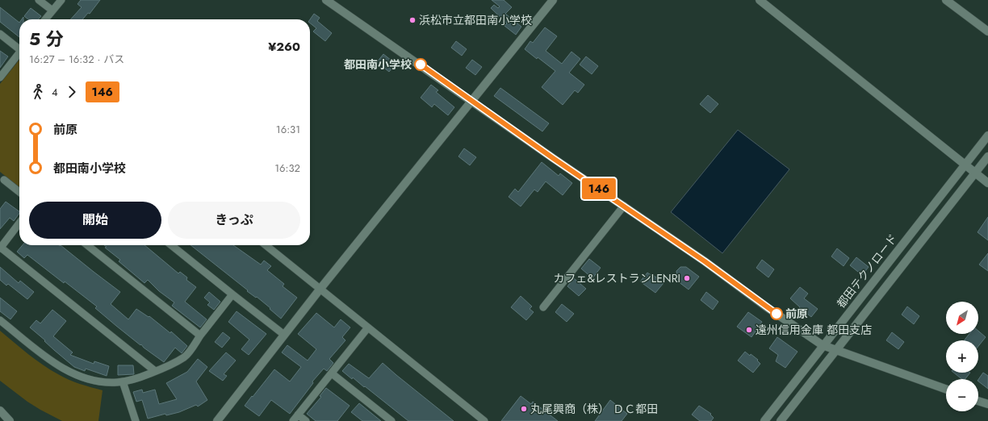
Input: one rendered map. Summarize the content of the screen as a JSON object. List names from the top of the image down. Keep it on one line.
{"streets":{"street":["都田テクノロード"]},"places":["浜松市立都田南小学校","都田南小学校","カフェ&レストランLENRI","前原","遠州信用金庫 都田支店","丸尾興商（株） ＤＣ都田"],"lines":["bus line 146"],"north":"bottom left","page":{"on_map":"146","heading":["5 分","16:27 – 16:32 · バス","¥260"],"legs":["4","146"],"list":[{"name":"前原","value":"16:31"},{"name":"都田南小学校","value":"16:32"}],"buttons":["開始","きっぷ"],"map_buttons":["+","−"]}}
